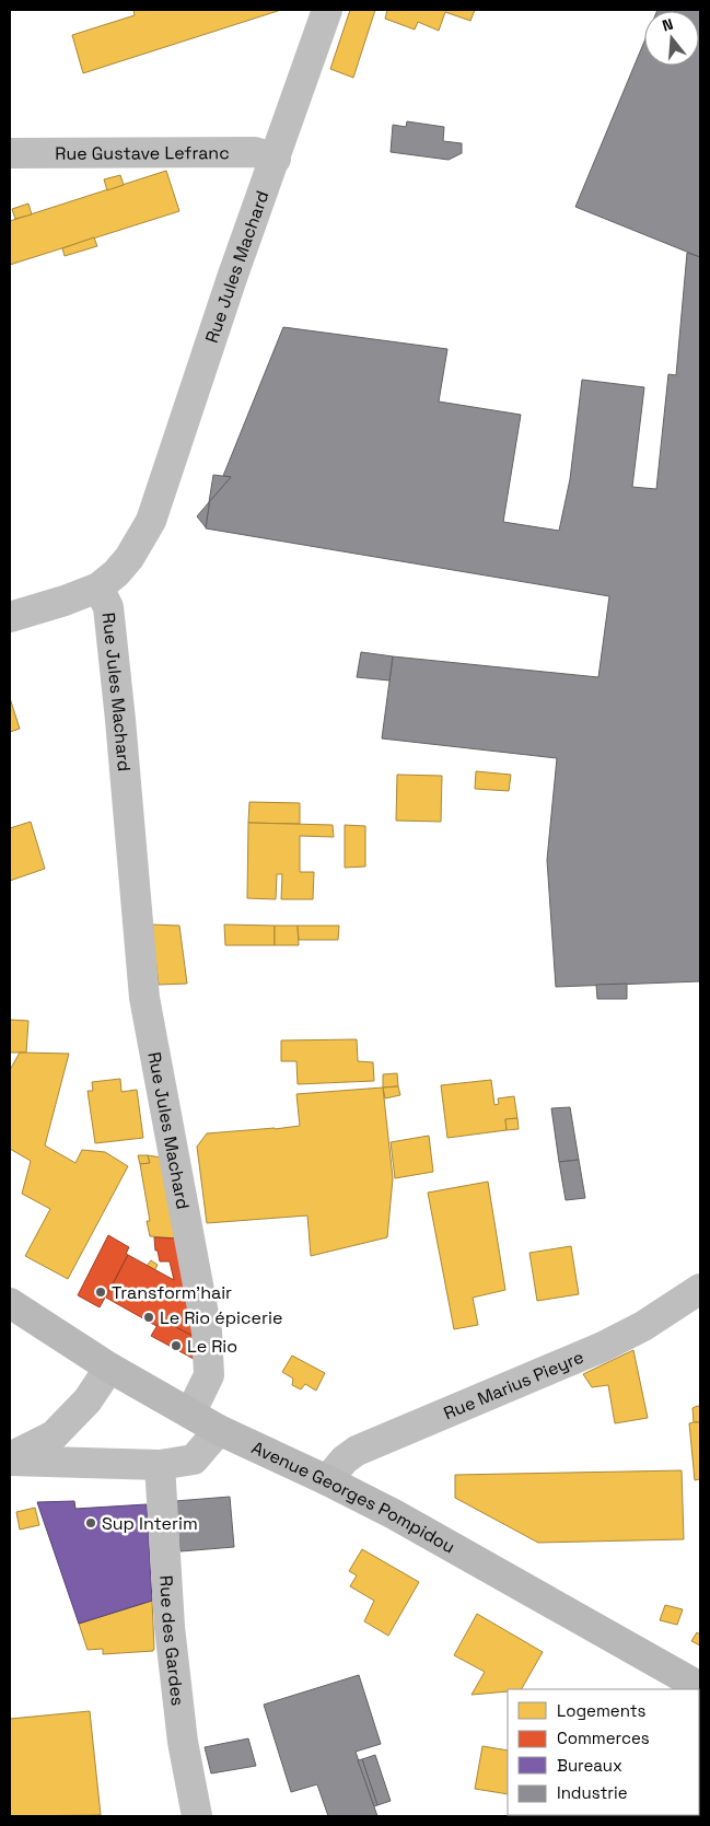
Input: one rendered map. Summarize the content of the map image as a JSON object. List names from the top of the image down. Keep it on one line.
{"streets":{"main road":["Avenue Georges Pompidou"],"street":["Rue Gustave Lefranc","Rue Jules Machard","Rue Marius Pieyre","Rue des Gardes"]},"crossings":[["Rue Gustave Lefranc","Rue Jules Machard"],["Rue Jules Machard","Avenue Georges Pompidou"],["Rue Marius Pieyre","Avenue Georges Pompidou"]],"places":["Transform'hair","Le Rio épicerie","Le Rio","Sup Interim"],"legend":["Logements","Commerces","Bureaux","Industrie"],"north":"top"}
